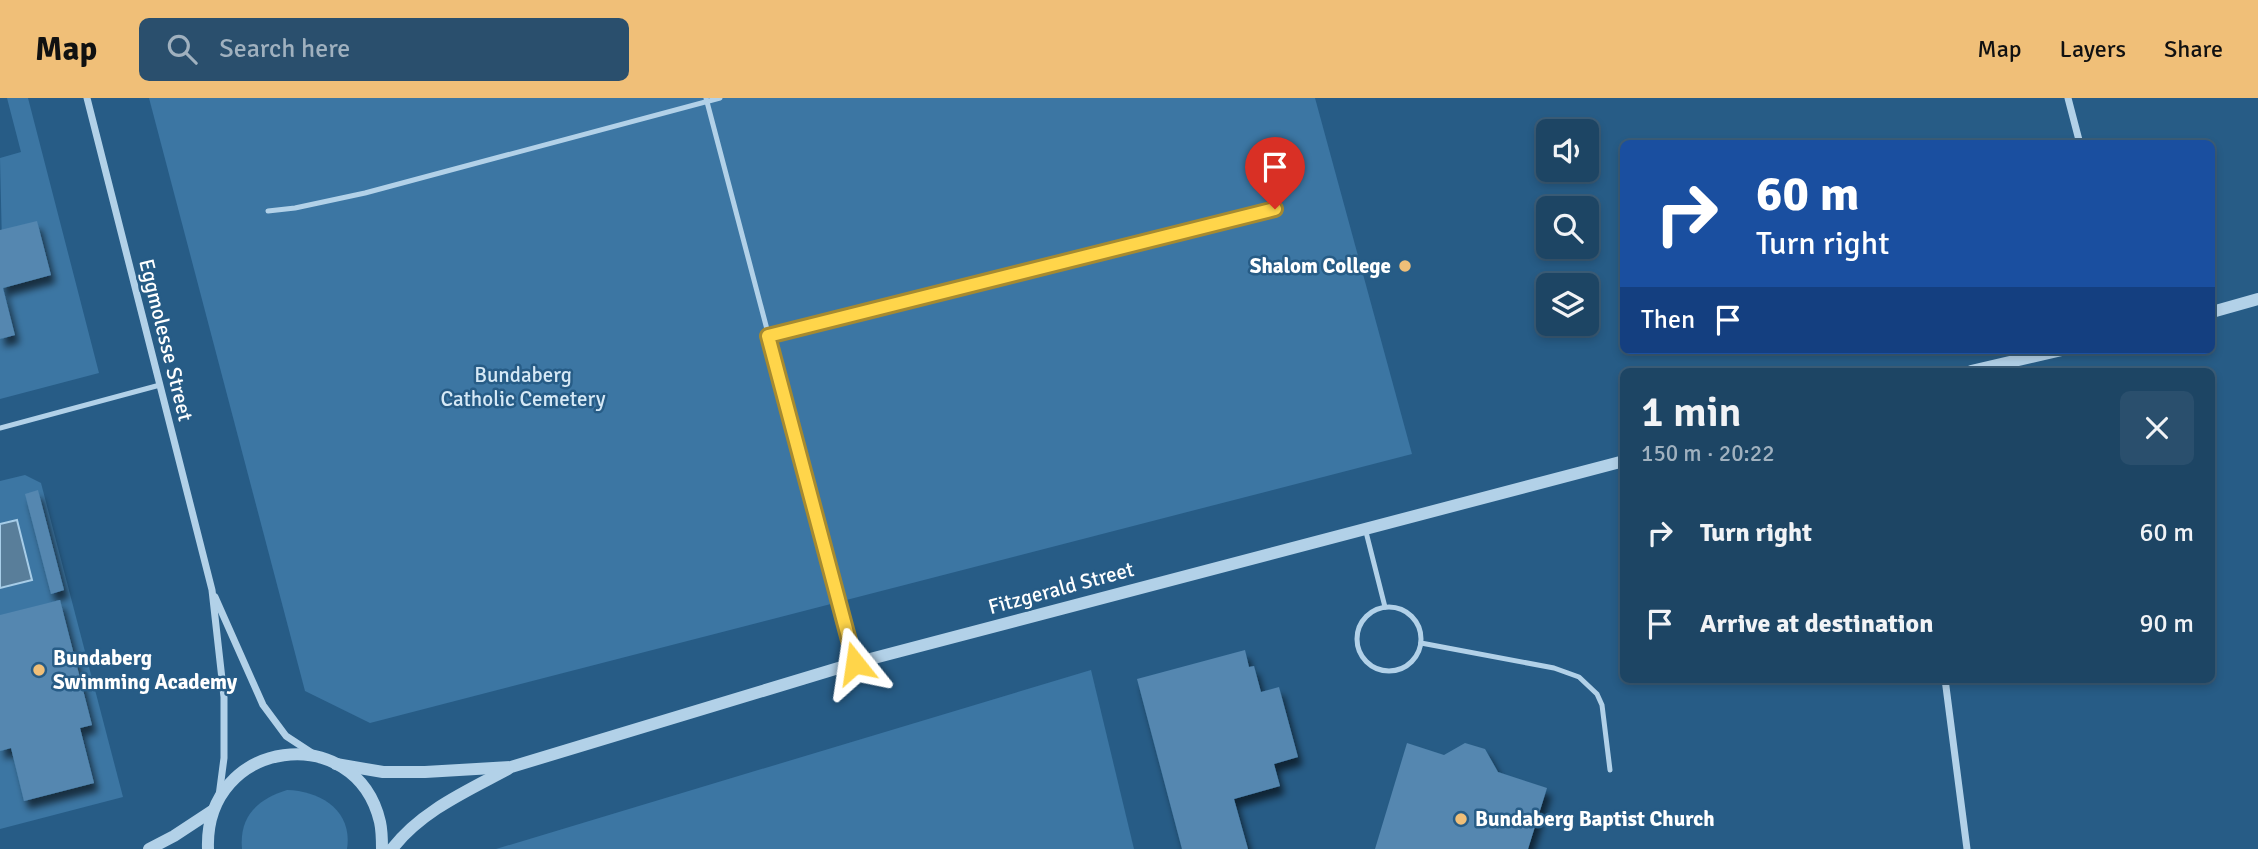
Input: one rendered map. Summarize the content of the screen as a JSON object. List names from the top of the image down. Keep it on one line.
{"streets":{"street":["Eggmolesse Street","Fitzgerald Street"]},"parks":["Bundaberg Catholic Cemetery"],"places":["Shalom College","Bundaberg Swimming Academy","Bundaberg Baptist Church"],"page":{"header":"Map","search":"Search here","nav":["Map","Layers","Share"],"turn":["60 m","Turn right"],"then":"Then","heading":["1 min","150 m · 20:22"],"list":[{"name":"Turn right","value":"60 m"},{"name":"Arrive at destination","value":"90 m"}]}}
